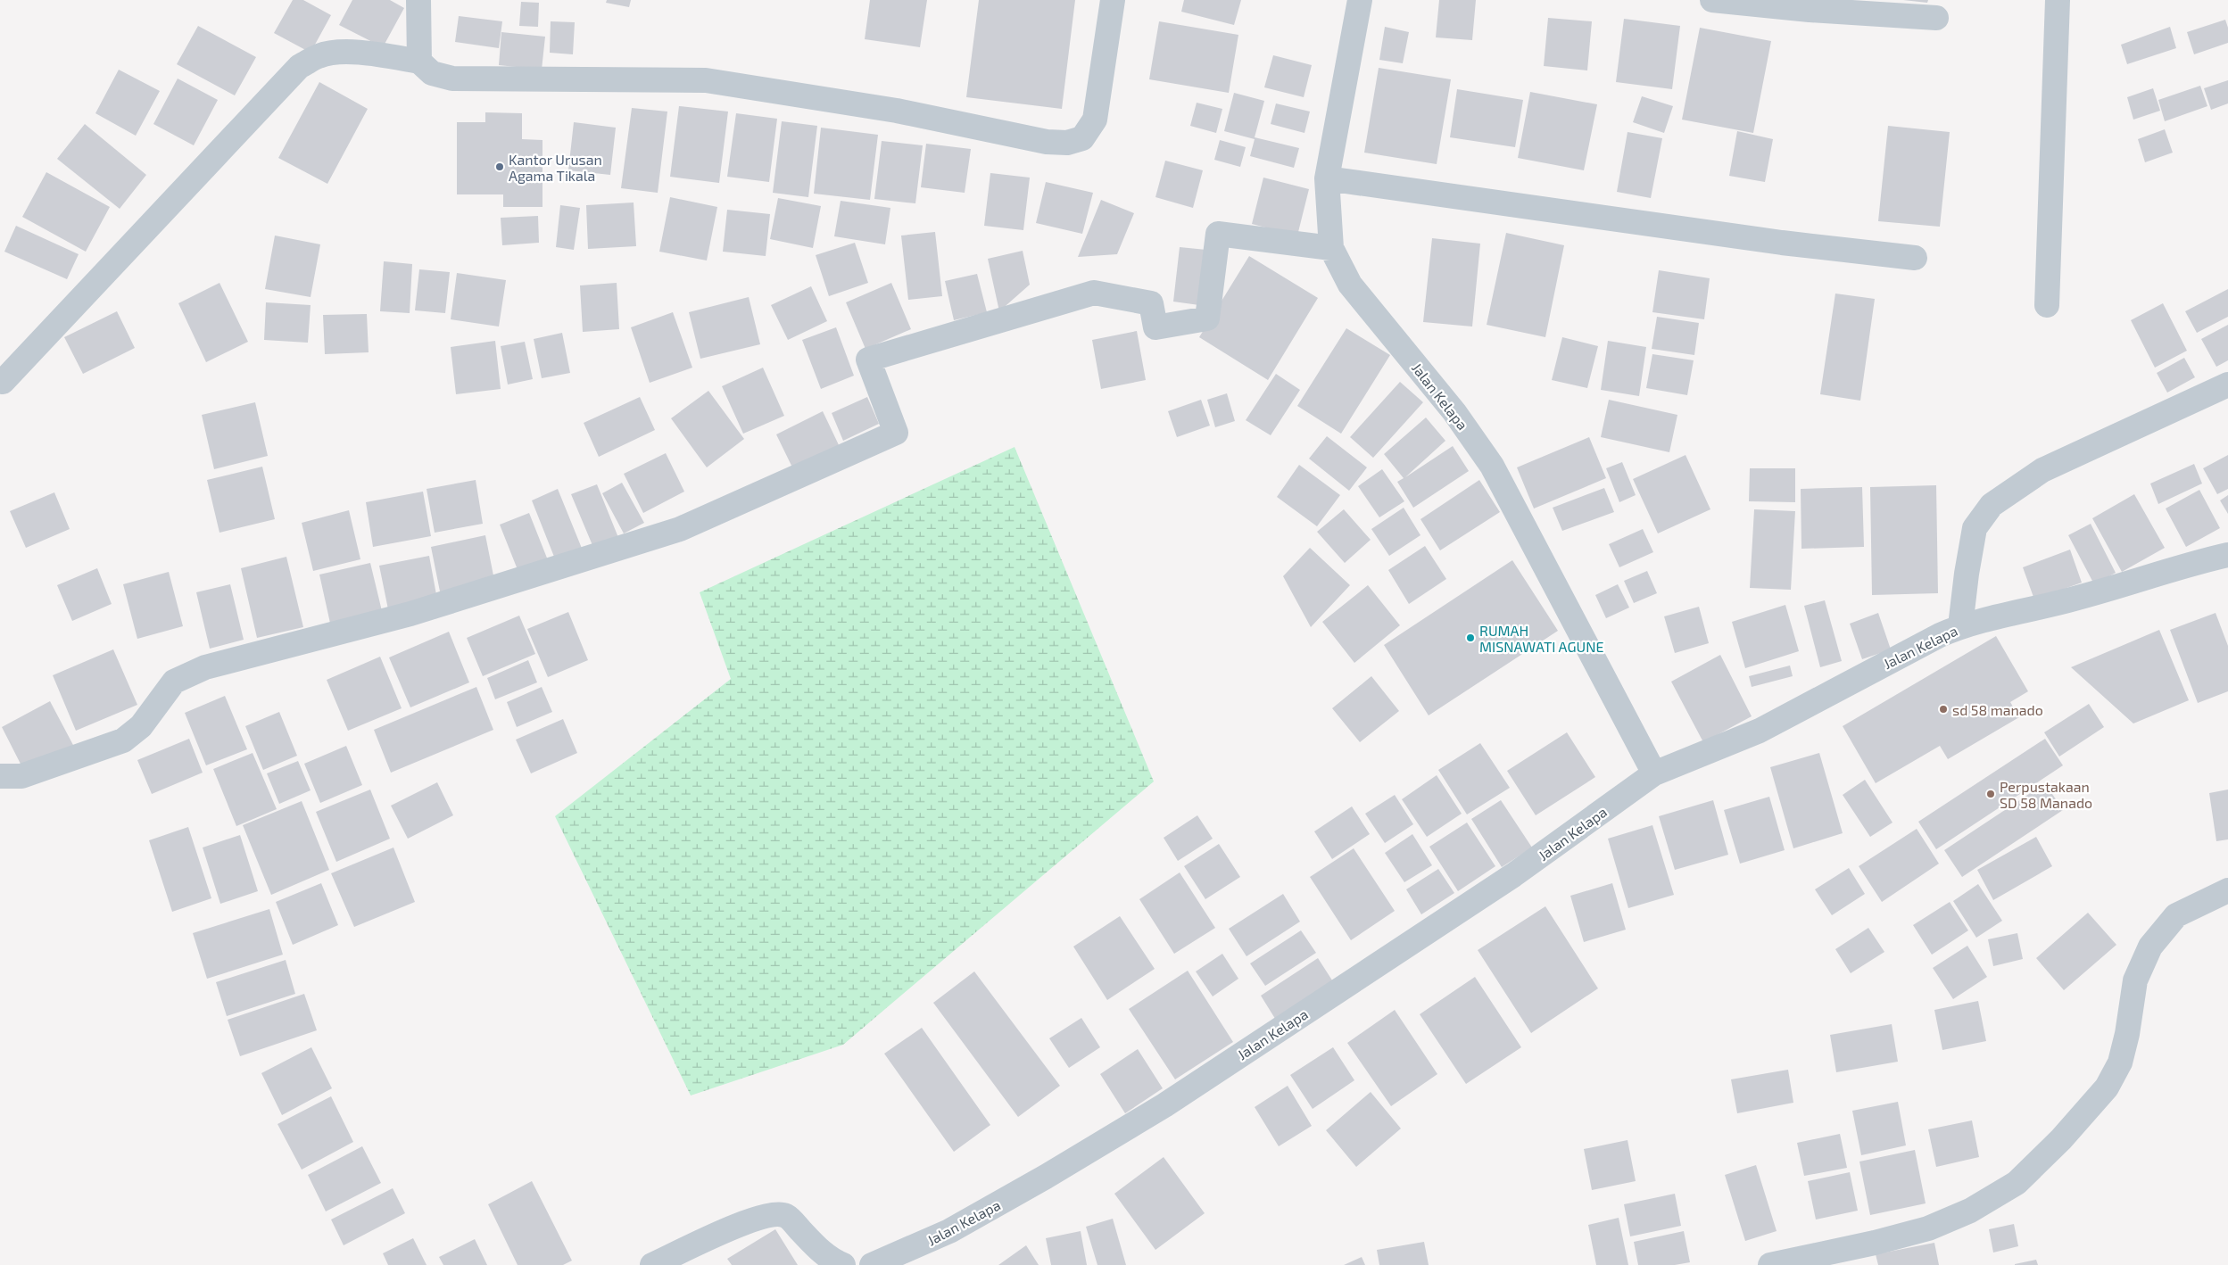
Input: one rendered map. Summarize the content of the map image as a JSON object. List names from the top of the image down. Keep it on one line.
{"streets":{"street":["Jalan Kelapa"]},"places":["Kantor Urusan Agama Tikala","RUMAH MISNAWATI AGUNE","sd 58 manado","Perpustakaan SD 58 Manado"]}
